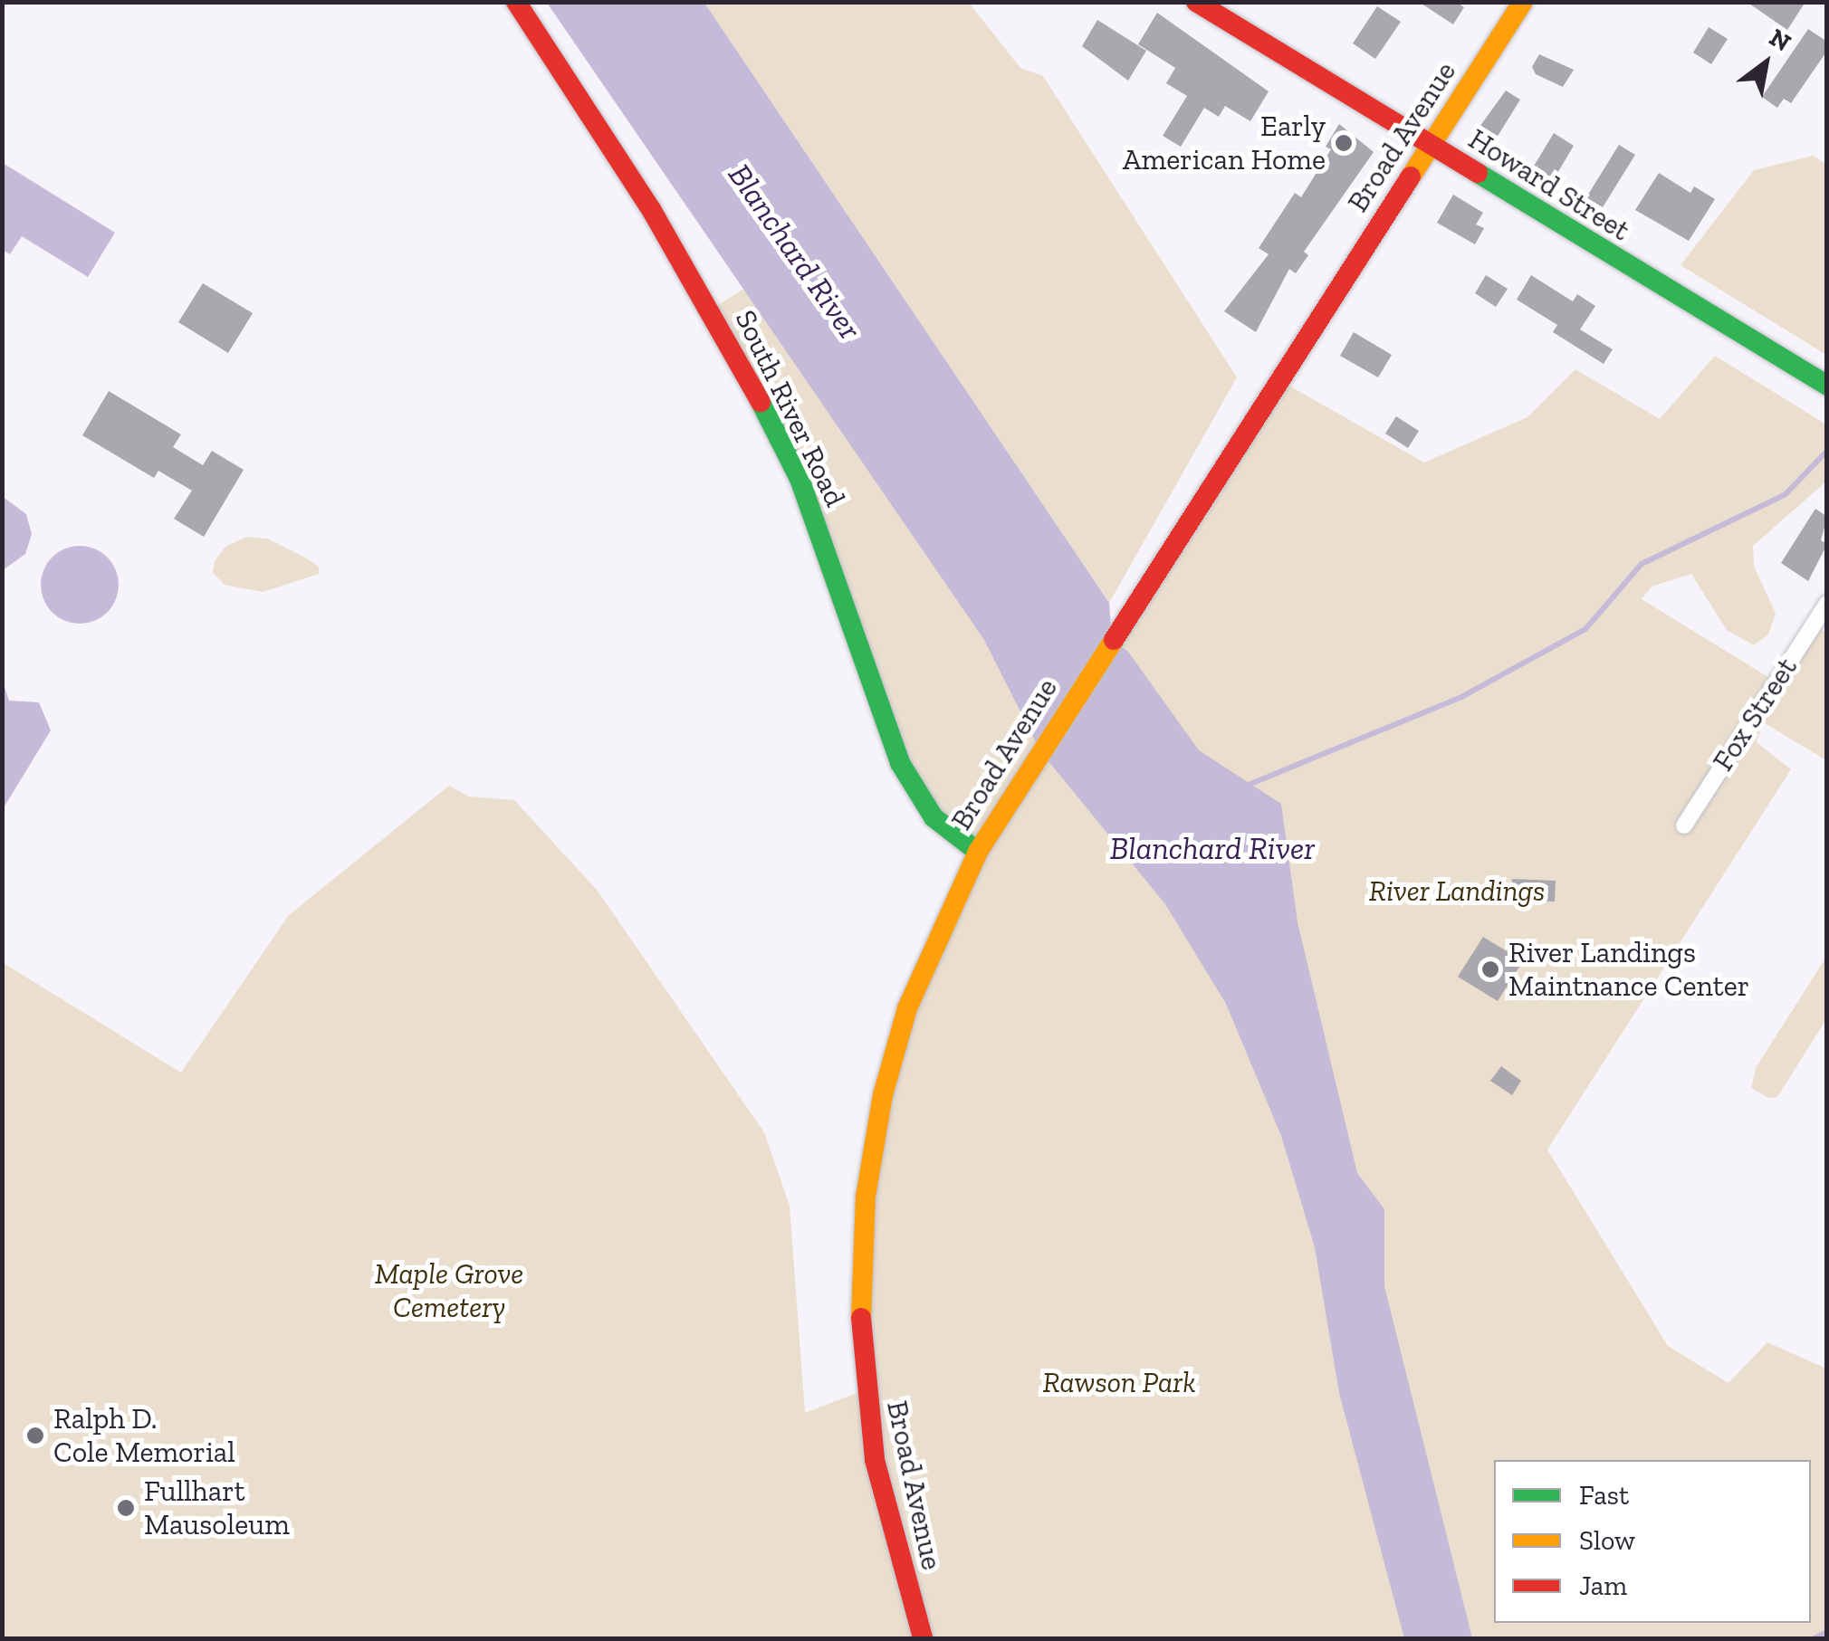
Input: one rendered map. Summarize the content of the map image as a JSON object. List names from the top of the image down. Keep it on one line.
{"streets":{"main road":["Broad Avenue","Howard Street","South River Road"],"street":["Fox Street"]},"crossings":[["Broad Avenue","Howard Street"],["Broad Avenue","South River Road"]],"water":["Blanchard River"],"parks":["River Landings","Maple Grove Cemetery","Rawson Park"],"places":["Early American Home","River Landings Maintnance Center","Ralph D. Cole Memorial","Fullhart Mausoleum"],"legend":["Fast","Slow","Jam"],"north":"top right"}
